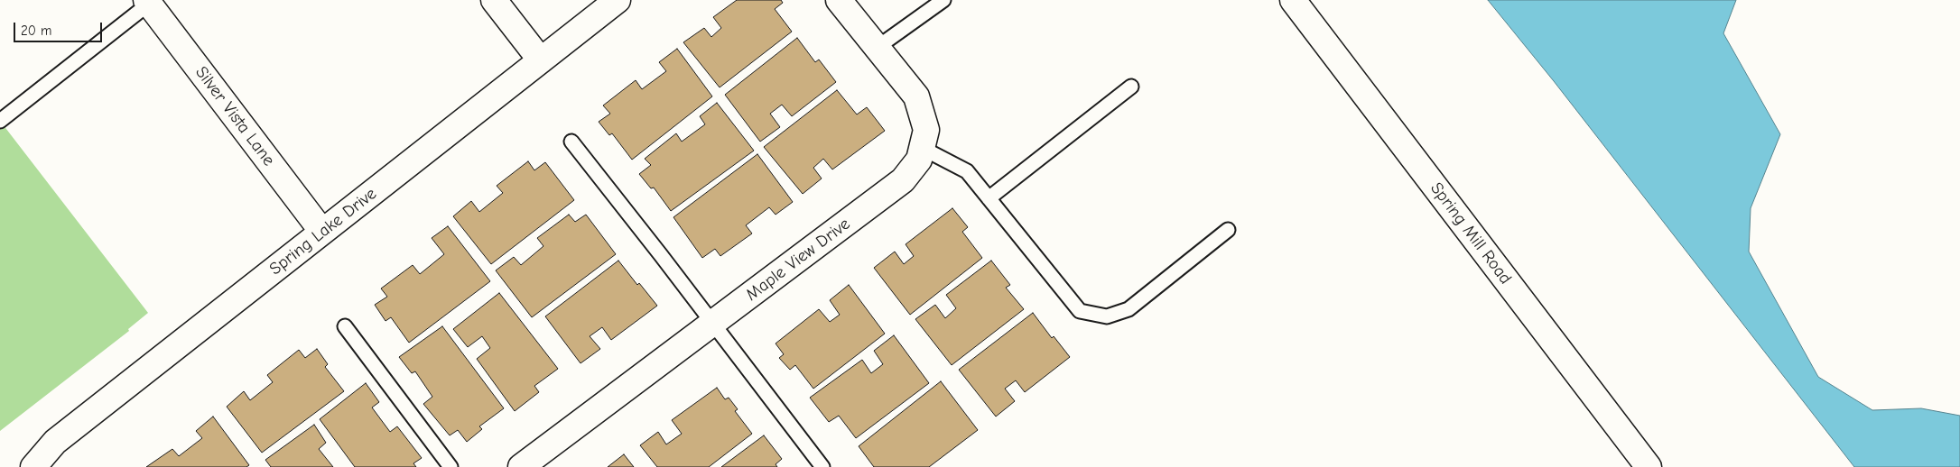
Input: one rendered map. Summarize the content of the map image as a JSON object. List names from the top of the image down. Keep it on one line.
{"streets":{"street":["Silver Vista Lane","Spring Lake Drive","Spring Mill Road","Maple View Drive"]},"crossings":[["Silver Vista Lane","Spring Lake Drive"]],"scale_bar":"20 m"}
